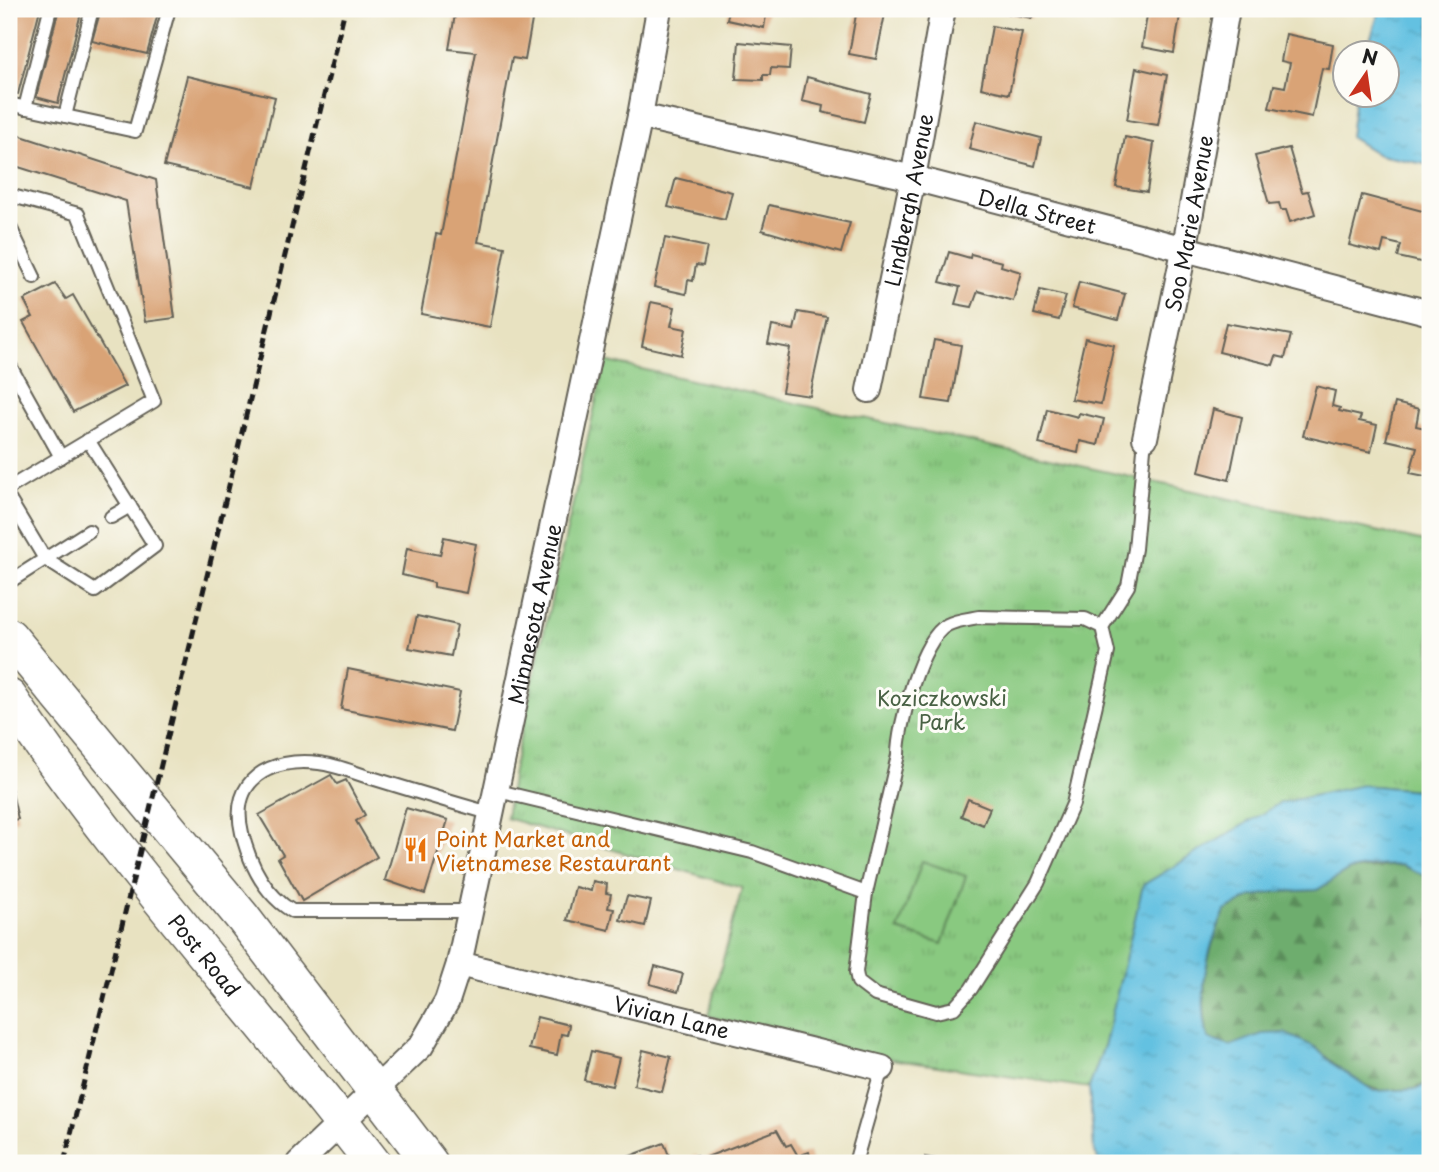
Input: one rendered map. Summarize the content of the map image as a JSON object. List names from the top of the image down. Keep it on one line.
{"streets":{"main road":["Post Road"],"street":["Lindbergh Avenue","Della Street","Soo Marie Avenue","Minnesota Avenue","Vivian Lane"]},"crossings":[["Lindbergh Avenue","Della Street"],["Della Street","Soo Marie Avenue"],["Della Street","Minnesota Avenue"],["Minnesota Avenue","Post Road"],["Minnesota Avenue","Vivian Lane"]],"parks":["Koziczkowski Park"],"places":{"restaurant":["Point Market and Vietnamese Restaurant"]},"north":"top"}
